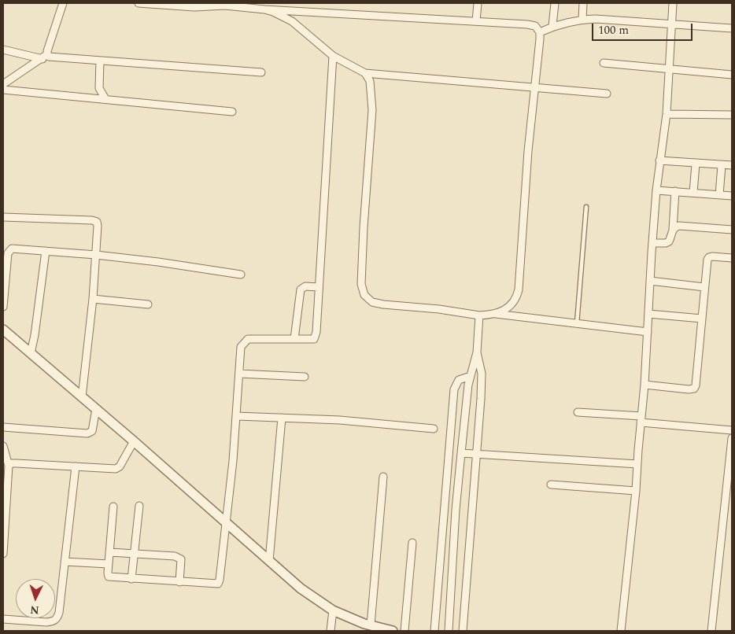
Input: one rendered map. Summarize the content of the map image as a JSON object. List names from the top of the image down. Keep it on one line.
{"scale_bar":"100 m","north":"bottom"}
